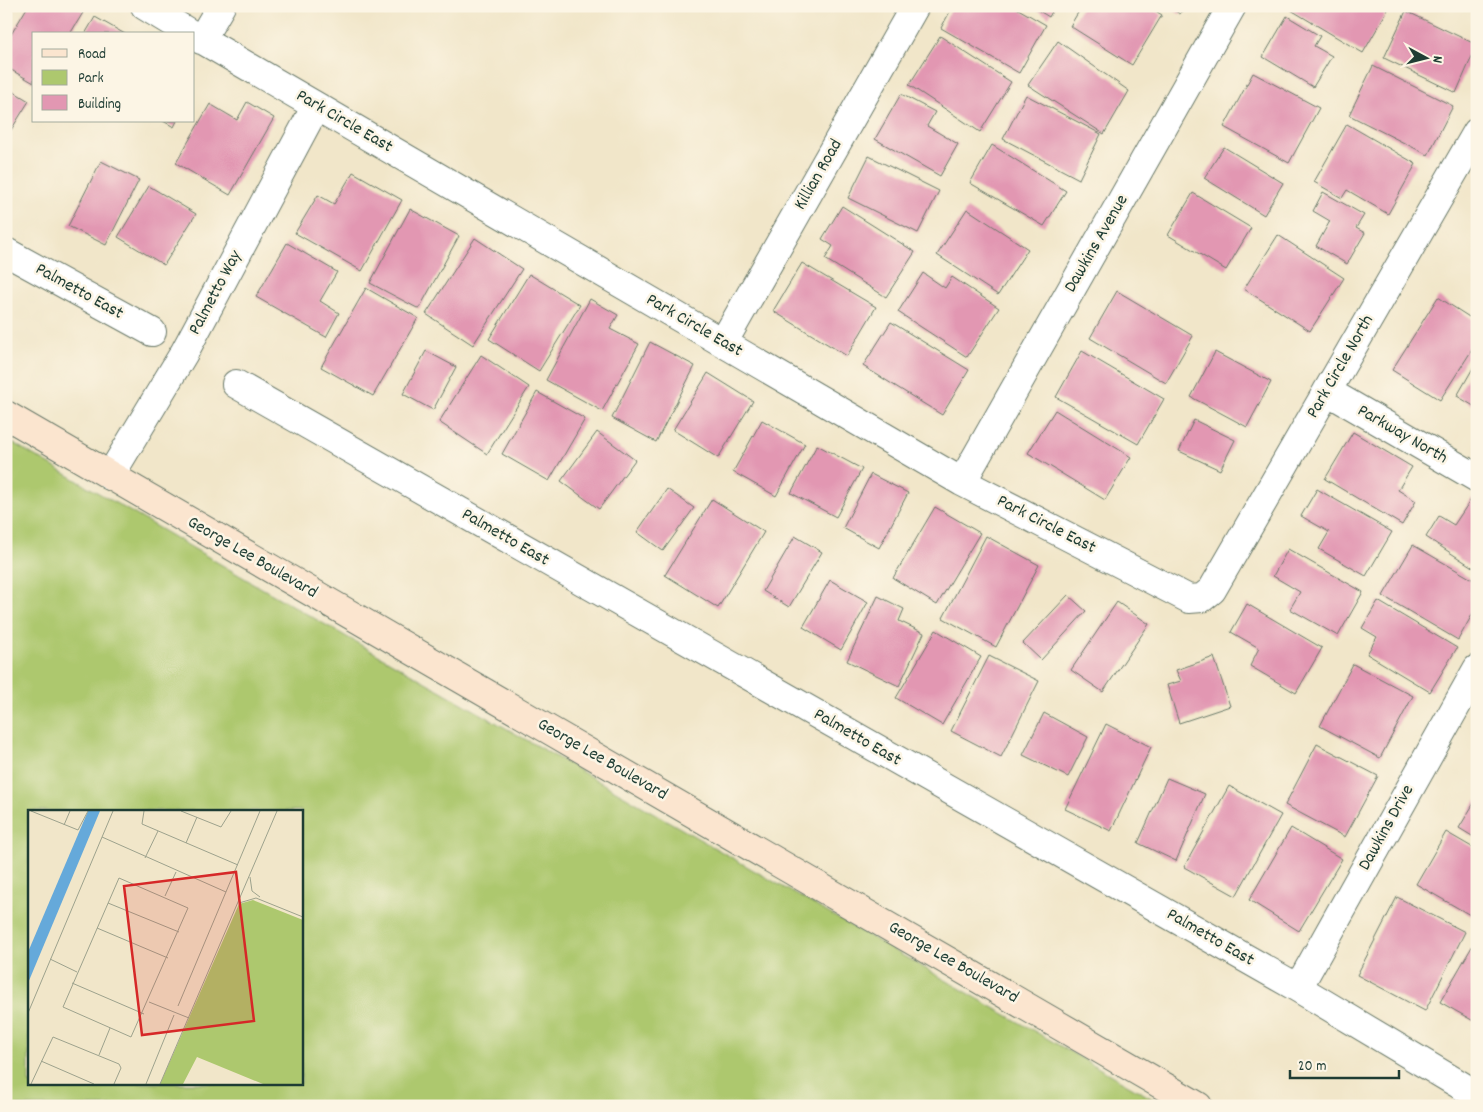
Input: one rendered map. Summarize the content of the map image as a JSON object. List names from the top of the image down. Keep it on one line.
{"streets":{"main road":["George Lee Boulevard"],"street":["Park Circle East","Killian Road","Dawkins Avenue","Palmetto East","Palmetto Way","Park Circle North","Parkway North","Dawkins Drive"]},"crossings":[["Park Circle East","Killian Road"],["Park Circle East","Dawkins Avenue"],["Park Circle East","Palmetto Way"],["Park Circle East","Park Circle North"],["Palmetto East","Dawkins Drive"],["Palmetto Way","George Lee Boulevard"],["Park Circle North","Parkway North"]],"legend":["Road","Park","Building"],"scale_bar":"20 m","north":"right"}
